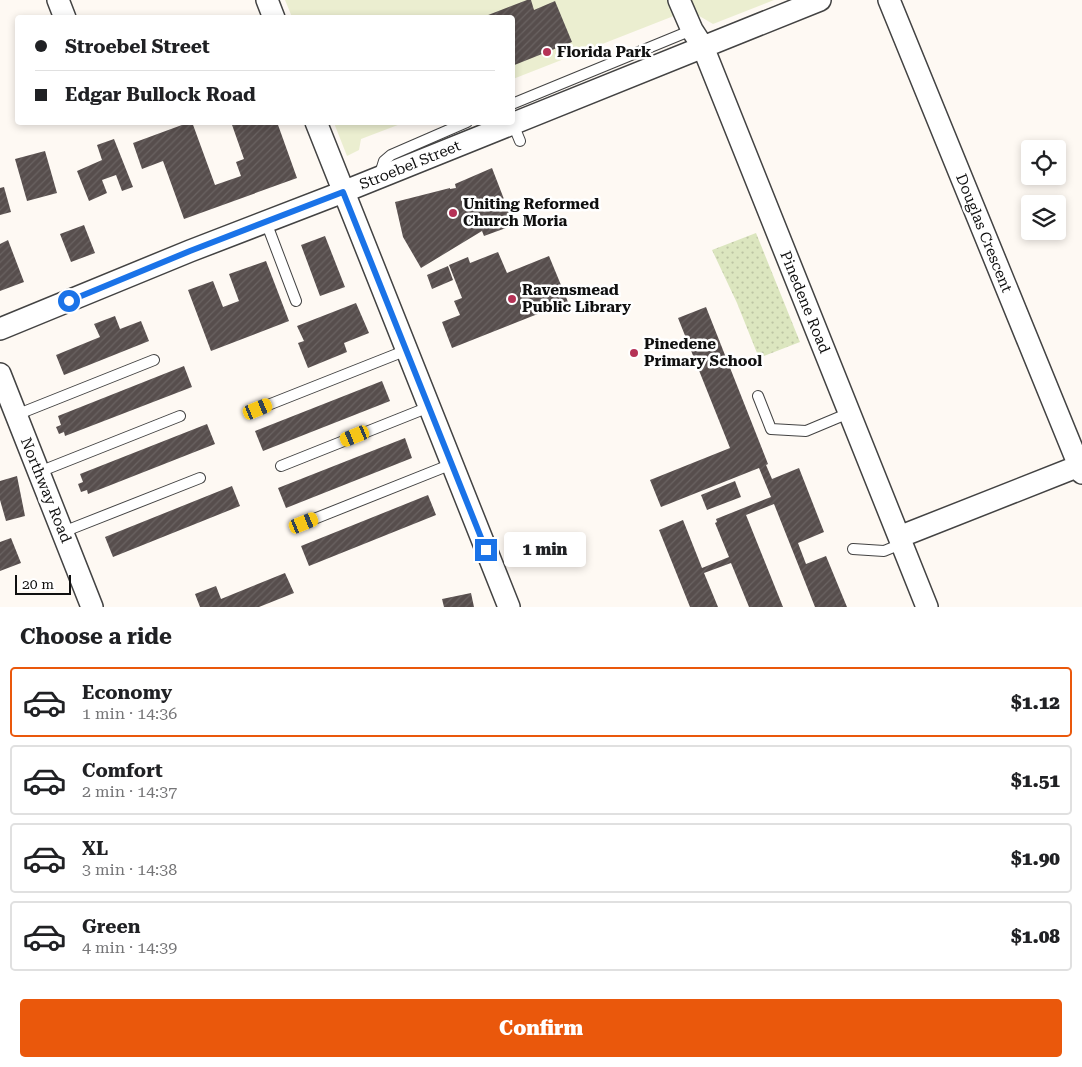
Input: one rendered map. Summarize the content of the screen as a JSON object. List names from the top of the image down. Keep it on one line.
{"streets":{"street":["Stroebel Street","Douglas Crescent","Pinedene Road","Northway Road"]},"crossings":[["Stroebel Street","Pinedene Road"],["Douglas Crescent","Pinedene Road"]],"places":["Florida Park","Uniting Reformed Church Moria","Ravensmead Public Library","Pinedene Primary School"],"scale_bar":"20 m","page":{"banner":["Stroebel Street","Edgar Bullock Road"],"bubble":"1 min","scale":"20 m","heading":"Choose a ride","list":[{"name":"Economy","note":"1 min · 14:36","value":"$1.12"},{"name":"Comfort","note":"2 min · 14:37","value":"$1.51"},{"name":"XL","note":"3 min · 14:38","value":"$1.90"},{"name":"Green","note":"4 min · 14:39","value":"$1.08"}],"buttons":"Confirm"}}
